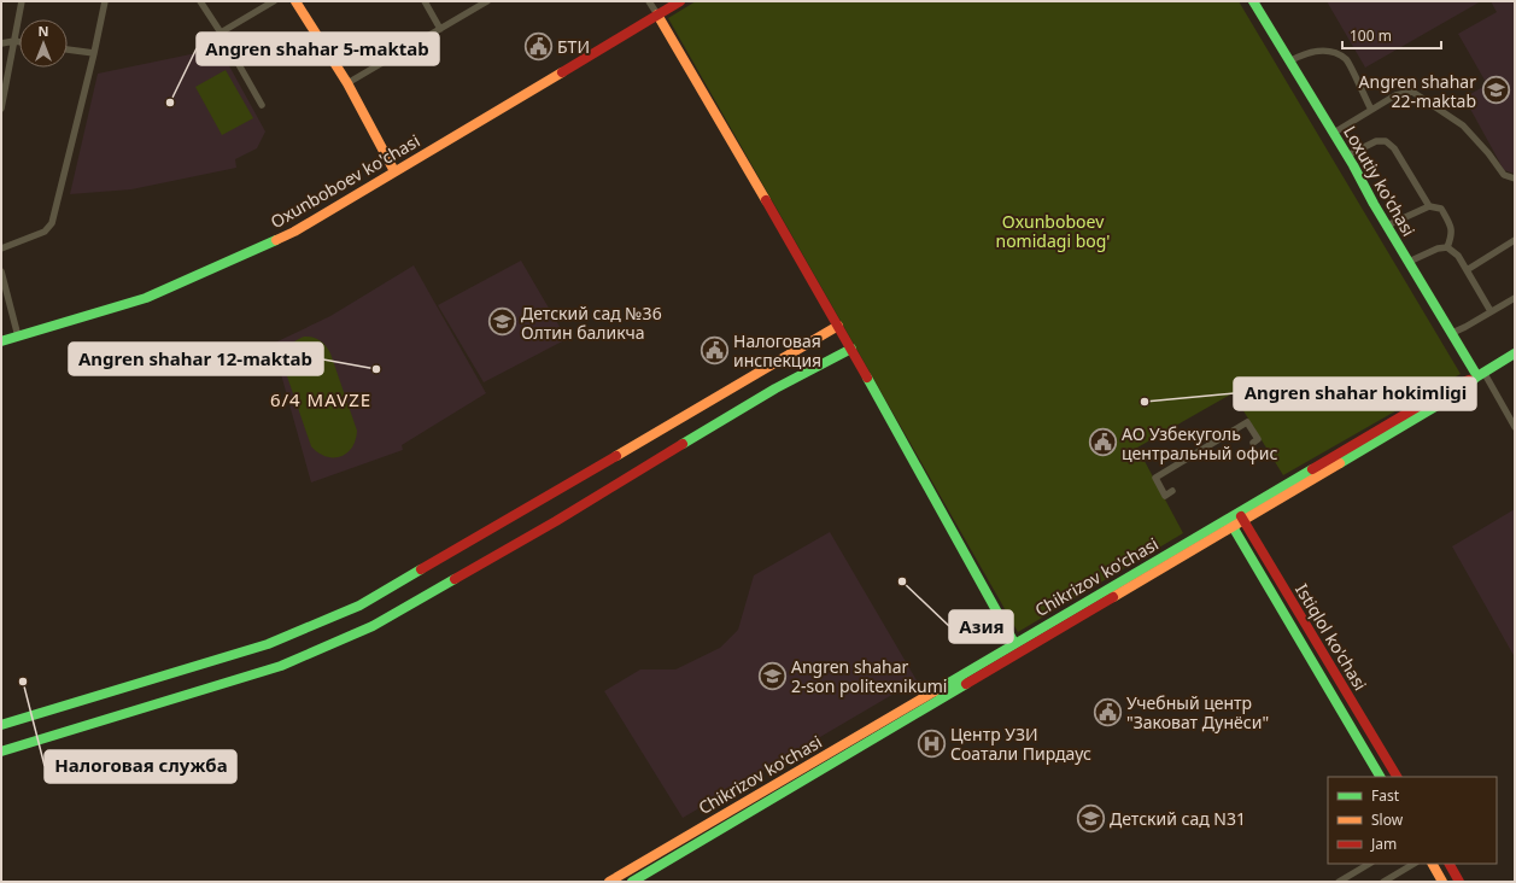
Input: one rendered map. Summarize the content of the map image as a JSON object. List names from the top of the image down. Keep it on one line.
{"streets":{"main road":["Oxunboboev ko'chasi","Loxutiy ko'chasi","Chikrizov ko'chasi","Istiqlol ko'chasi"]},"crossings":[["Loxutiy ko'chasi","Chikrizov ko'chasi"],["Chikrizov ko'chasi","Istiqlol ko'chasi"]],"districts":["6/4 MAVZE"],"parks":["Oxunboboev nomidagi bog'"],"places":{"public building":["БТИ","Налоговая инспекция","АО Узбекуголь центральный офис","Учебный центр \"Заковат Дунёси\""],"school or university":["Angren shahar 22-maktab","Детский сад №36 Олтин баликча","Angren shahar 2-son politexnikumi","Детский сад N31"],"other":["Angren shahar 5-maktab","Angren shahar 12-maktab","Angren shahar hokimligi","Азия","Налоговая служба"],"hospital":["Центр УЗИ Соатали Пирдаус"]},"legend":["Fast","Slow","Jam"],"scale_bar":"100 m","north":"top"}
